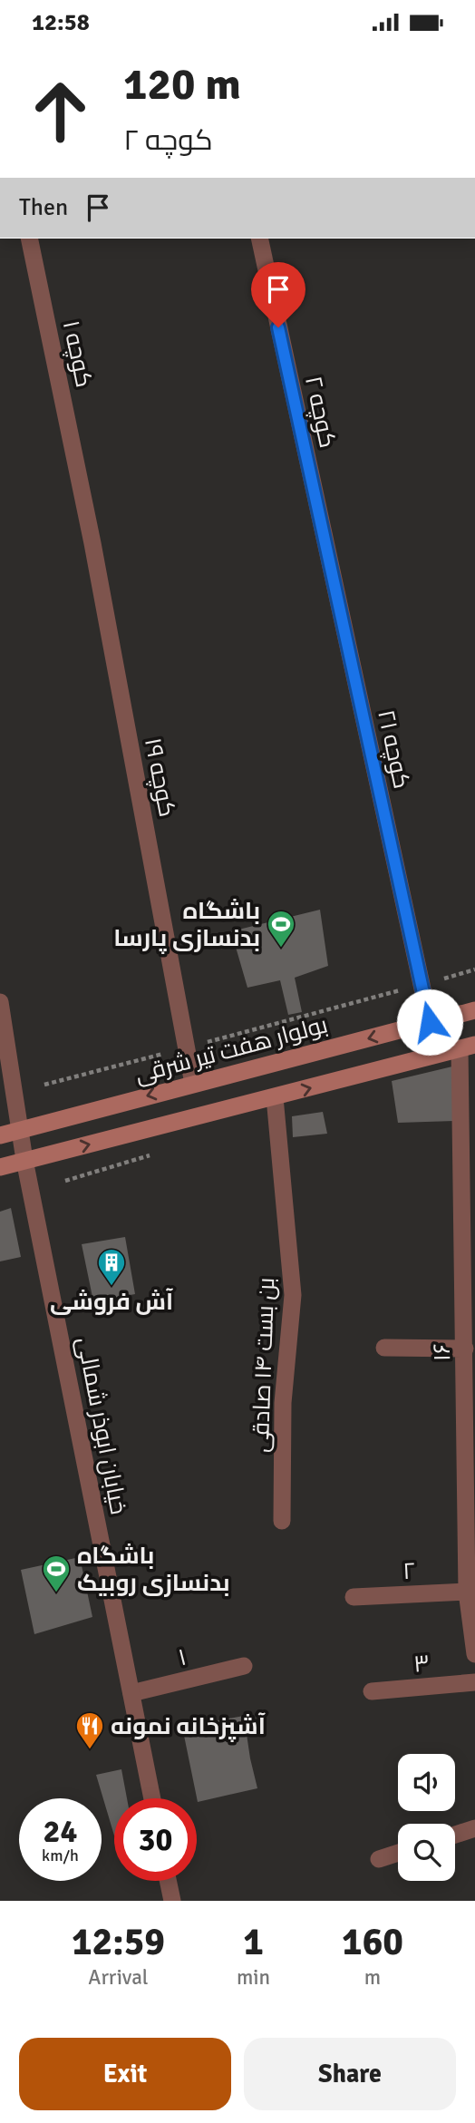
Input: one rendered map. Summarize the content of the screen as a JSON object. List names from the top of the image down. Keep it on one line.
{"streets":{"main road":["بولوار هفت تیر شرقی"],"street":["کوچه ۱","کوچه ۲","کوچه ۲۱","کوچه ۱۹","۱۶","بن بست ۱۴ صادقی","خیابان ابوذر شمالی","۲","۱","۳"]},"crossings":[["کوچه ۱","کوچه ۱۹"],["کوچه ۲","کوچه ۲۱"],["کوچه ۲۱","بولوار هفت تیر شرقی"],["کوچه ۱۹","بولوار هفت تیر شرقی"],["بولوار هفت تیر شرقی","خیابان ابوذر شمالی"],["۱۶","۲"],["خیابان ابوذر شمالی","۱"]],"places":{"sports":["باشگاه بدنسازی پارسا","باشگاه بدنسازی روبیک"],"building":["آش فروشی"],"restaurant":["آشپزخانه نمونه"]},"page":{"status":"12:58","turn":["120 m","کوچه ۲"],"then":"Then","speed":"24 km/h","limit":"30","eta":["12:59","Arrival","1","min","160","m"],"buttons":["Exit","Share"]}}
